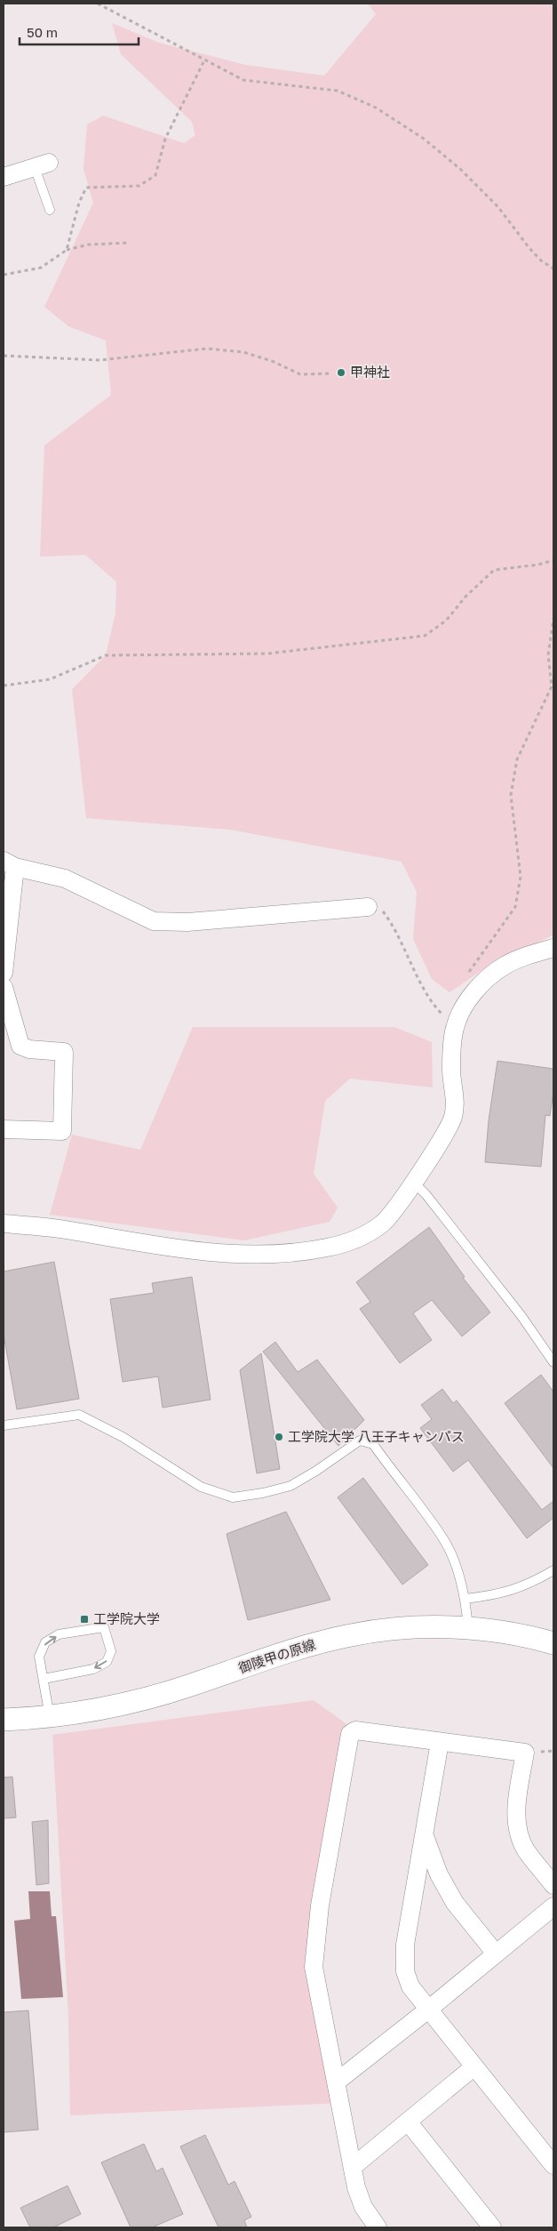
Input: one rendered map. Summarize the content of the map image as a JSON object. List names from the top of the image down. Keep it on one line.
{"streets":{"street":["御陵甲の原線"]},"places":{"other":["甲神社","工学院大学 八王子キャンパス"],"transit":["工学院大学"]},"scale_bar":"50 m"}
